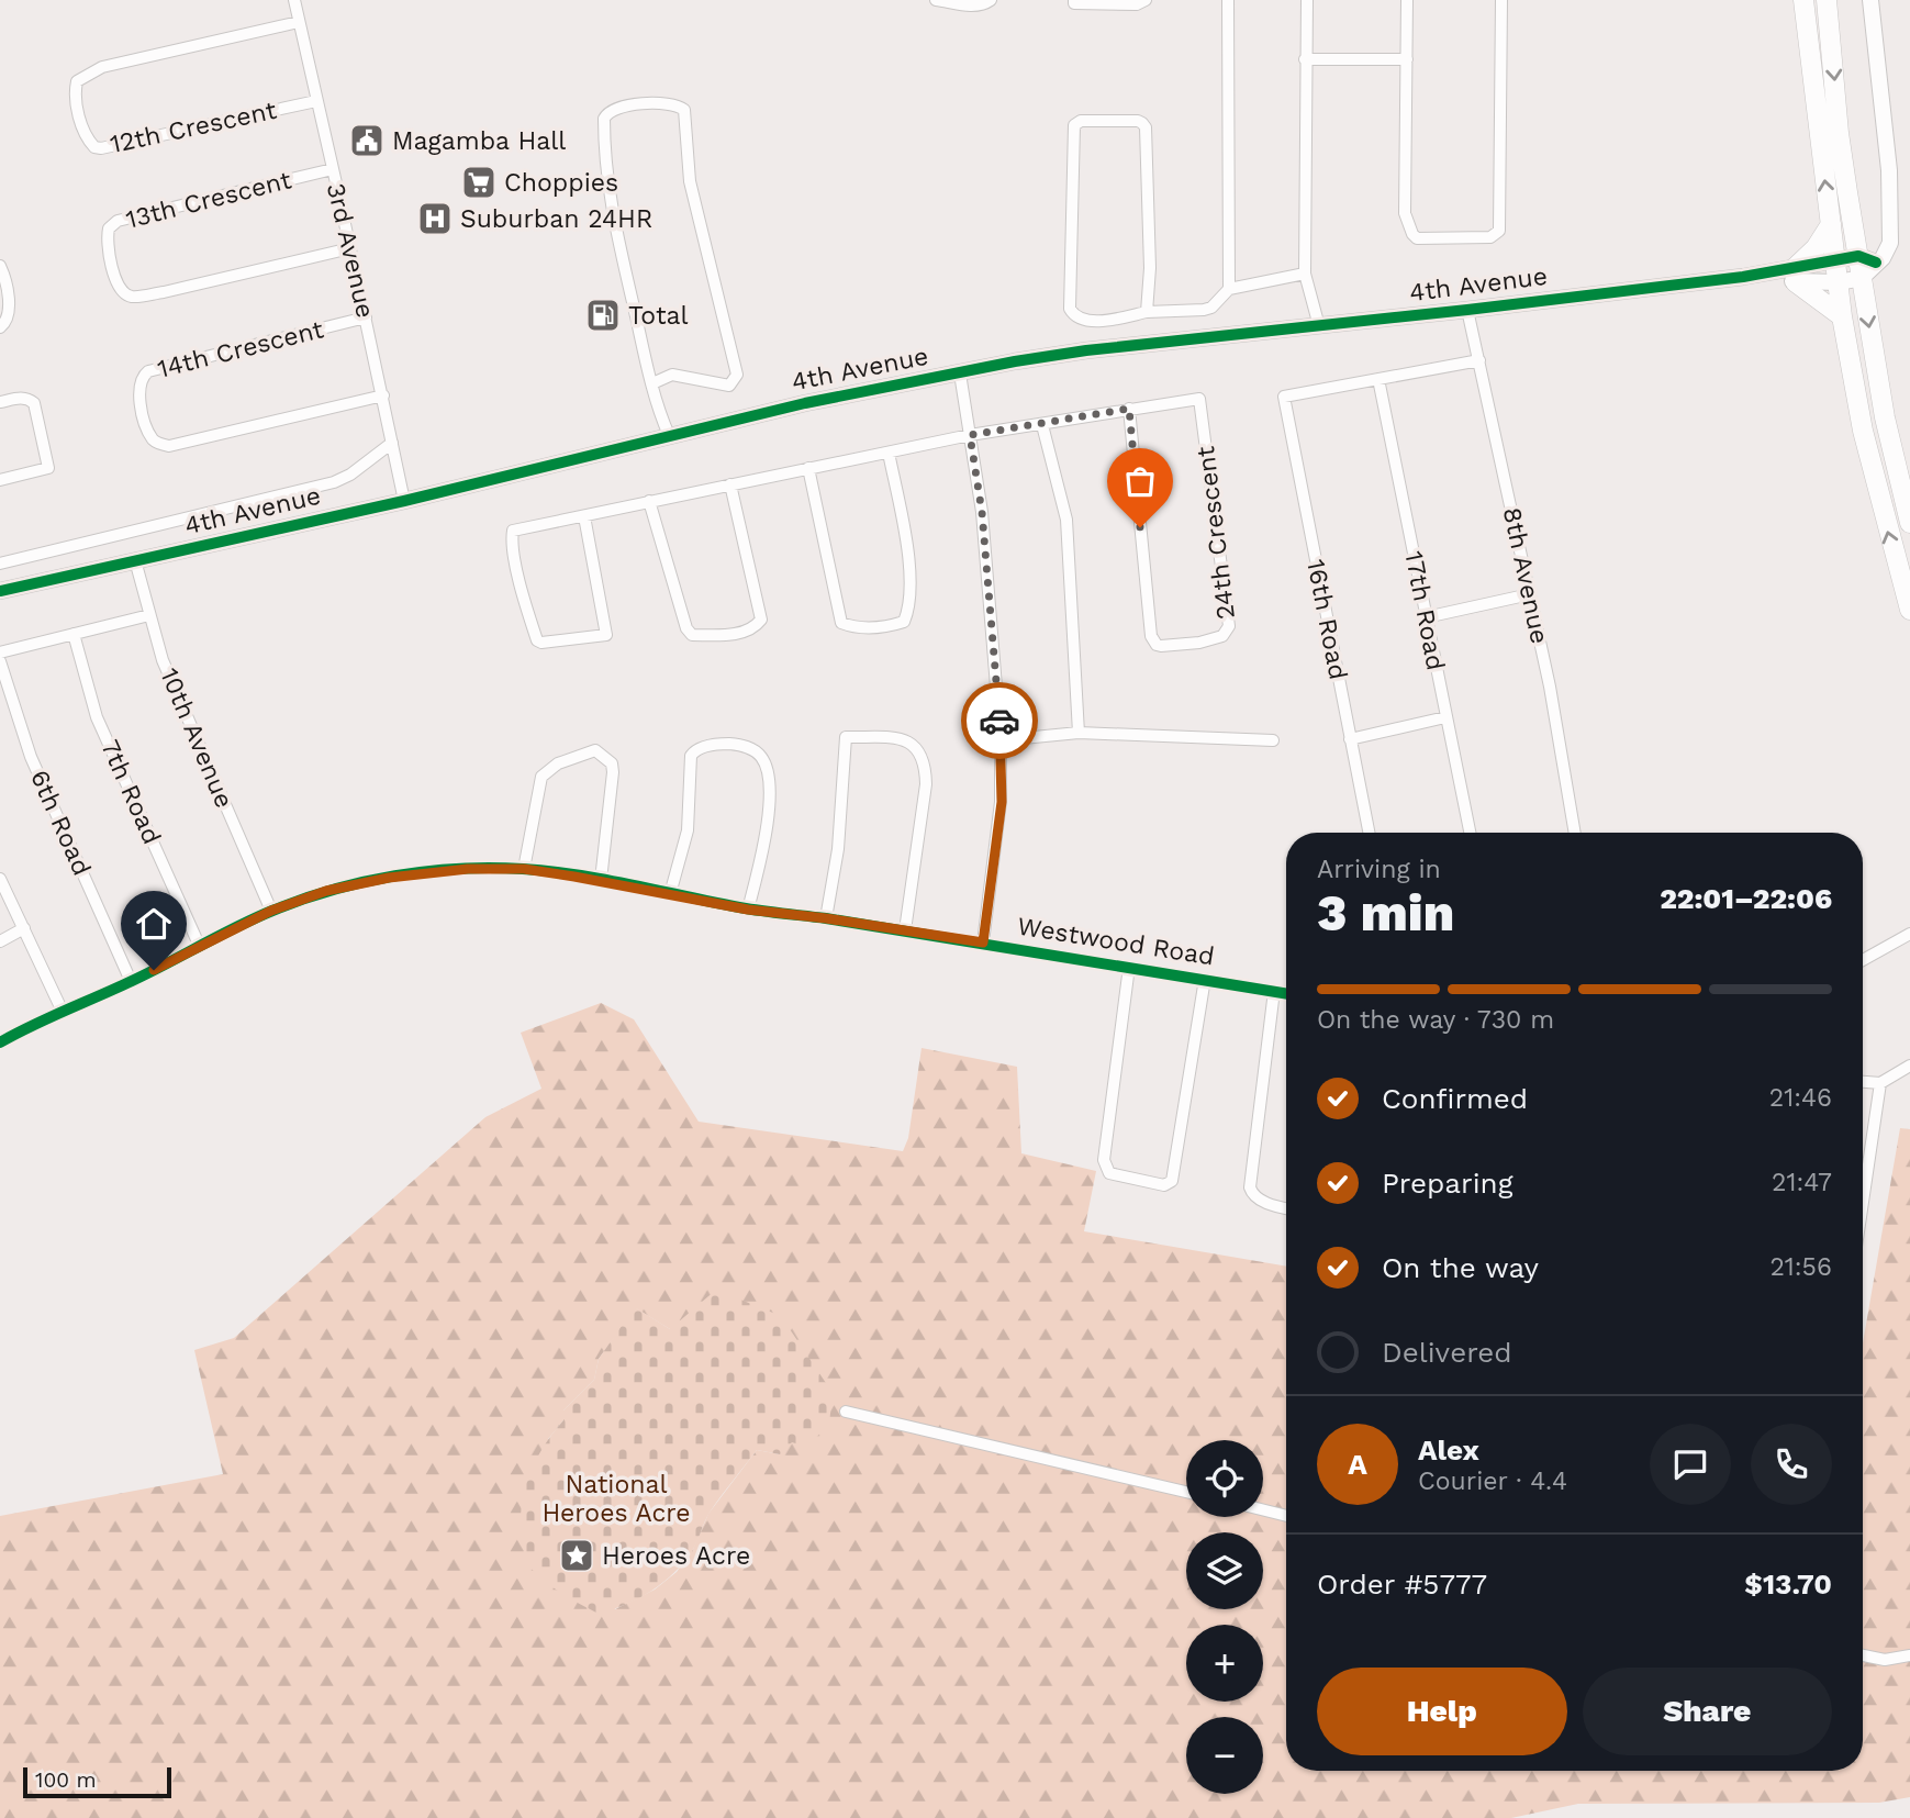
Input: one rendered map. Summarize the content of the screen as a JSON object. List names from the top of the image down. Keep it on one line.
{"streets":{"street":["12th Crescent","13th Crescent","3rd Avenue","4th Avenue","14th Crescent","24th Crescent","8th Avenue","17th Road","16th Road","10th Avenue","7th Road","6th Road","Westwood Road"]},"crossings":[["12th Crescent","3rd Avenue"],["13th Crescent","3rd Avenue"],["3rd Avenue","4th Avenue"],["3rd Avenue","14th Crescent"],["4th Avenue","8th Avenue"],["4th Avenue","10th Avenue"],["17th Road","16th Road"],["10th Avenue","Westwood Road"],["7th Road","Westwood Road"],["6th Road","Westwood Road"]],"parks":["National Heroes Acre"],"places":{"public building":["Magamba Hall"],"supermarket":["Choppies"],"hospital":["Suburban 24HR"],"fuel station":["Total"],"place":["Heroes Acre"]},"scale_bar":"100 m","page":{"heading":["3 min","Arriving in","22:01–22:06"],"panel":["Alex","Courier · 4.4","Order #5777","$13.70"],"bar":"On the way · 730 m","list":[["Confirmed","21:46"],["Preparing","21:47"],["On the way","21:56"],"Delivered"],"round":"A","map_buttons":["+","−"],"buttons":["Help","Share"],"scale":"100 m"}}
